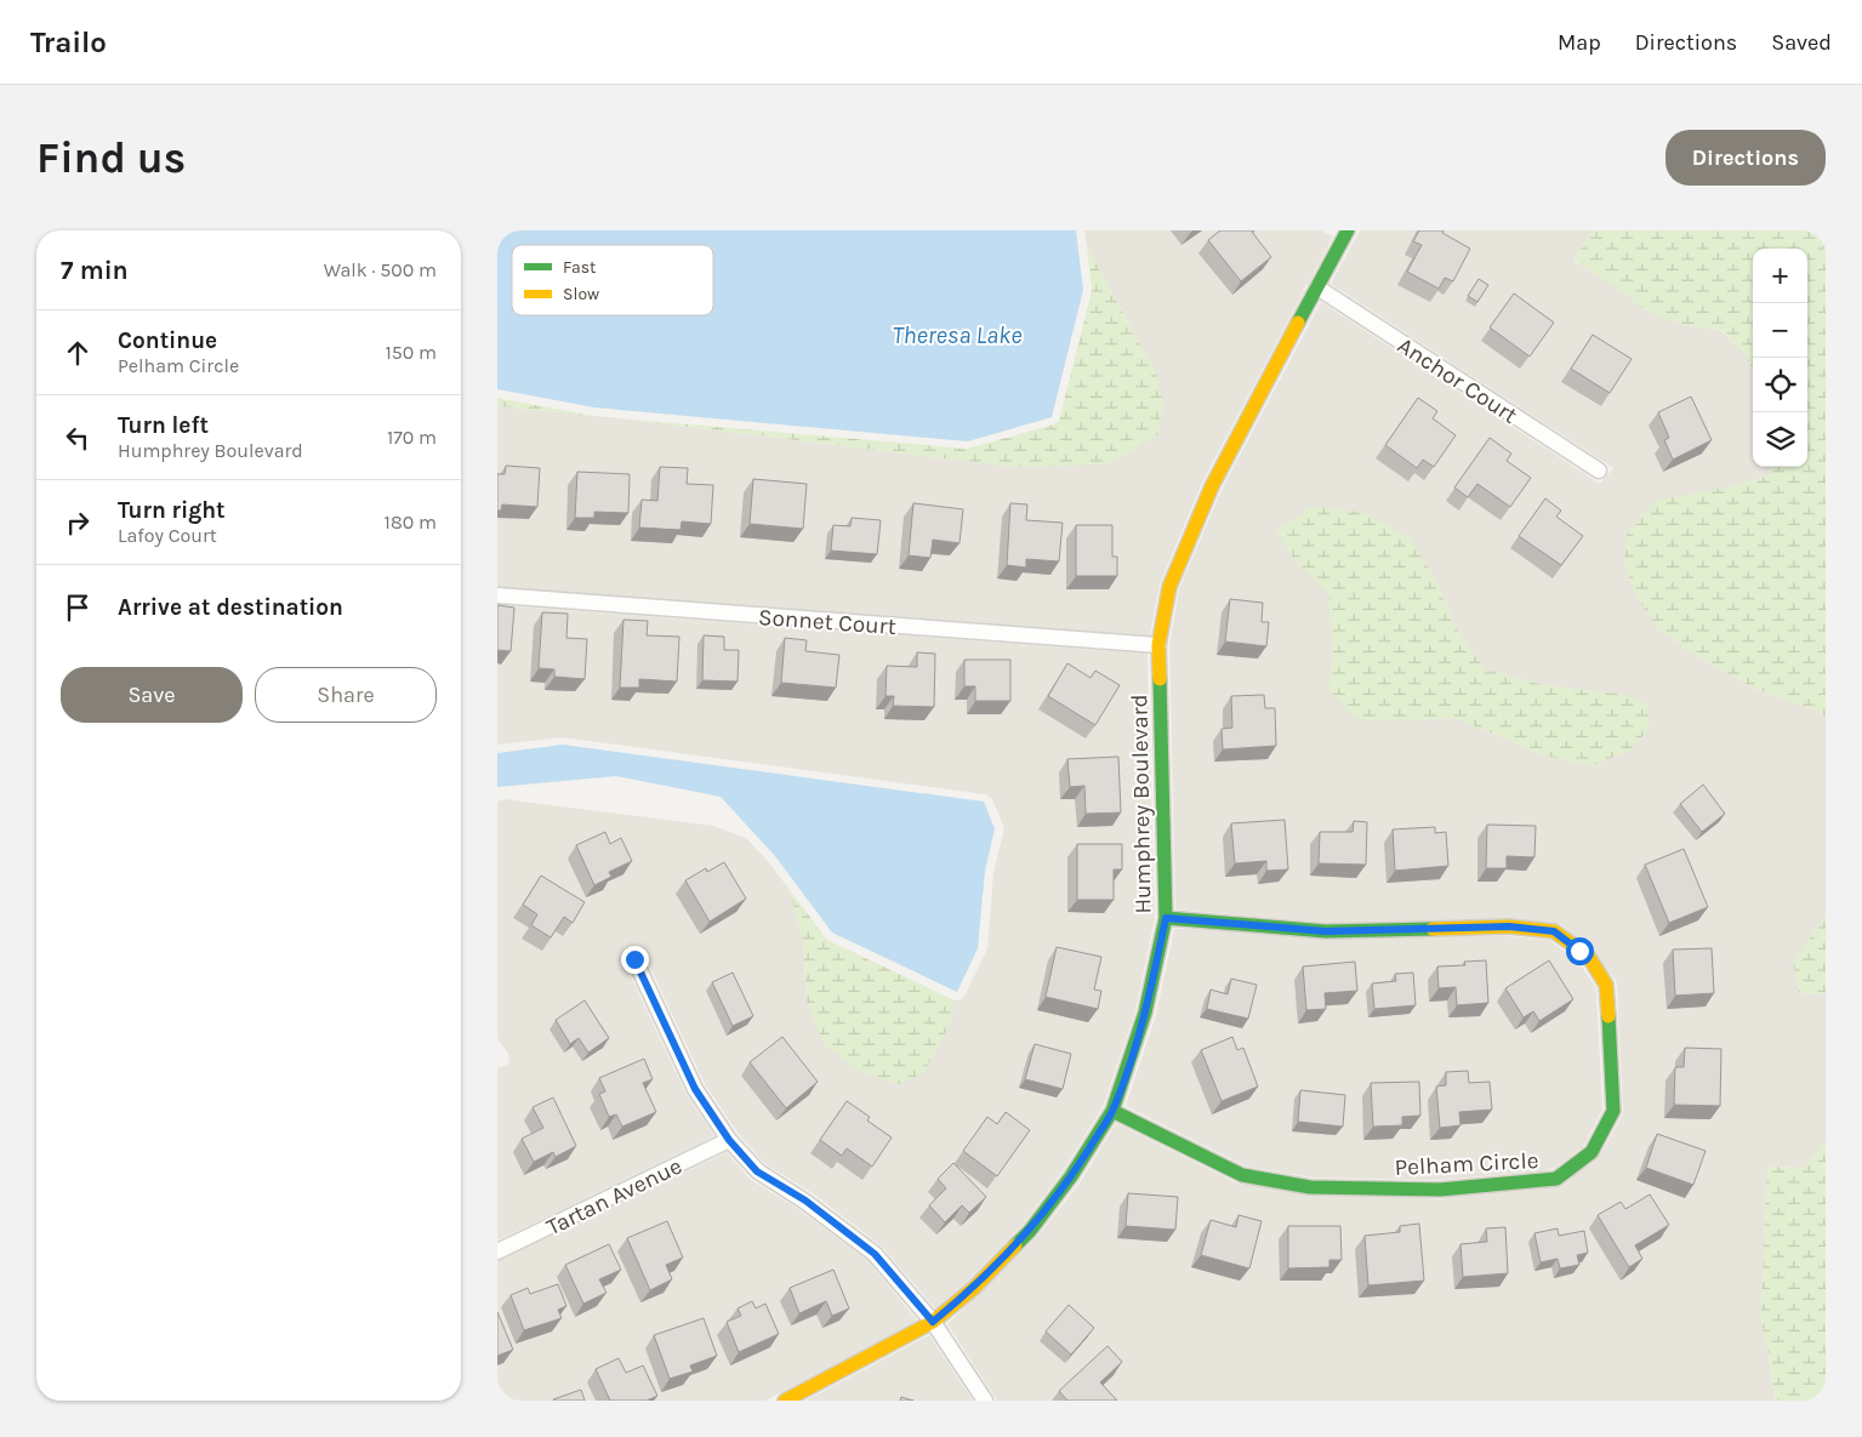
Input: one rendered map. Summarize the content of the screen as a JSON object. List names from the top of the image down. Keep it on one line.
{"streets":{"street":["Anchor Court","Sonnet Court","Humphrey Boulevard","Pelham Circle","Tartan Avenue"]},"crossings":[["Anchor Court","Humphrey Boulevard"],["Sonnet Court","Humphrey Boulevard"],["Humphrey Boulevard","Pelham Circle"]],"water":["Theresa Lake"],"legend":["Fast","Slow"],"page":{"header":"Trailo","nav":["Map","Directions","Saved"],"buttons":["Directions",["Save","Share"]],"title":"Find us","heading":["7 min","Walk · 500 m"],"map_buttons":["+","−"],"list":[["Continue","Pelham Circle","150 m"],["Turn left","Humphrey Boulevard","170 m"],["Turn right","Lafoy Court","180 m"],"Arrive at destination"]}}
